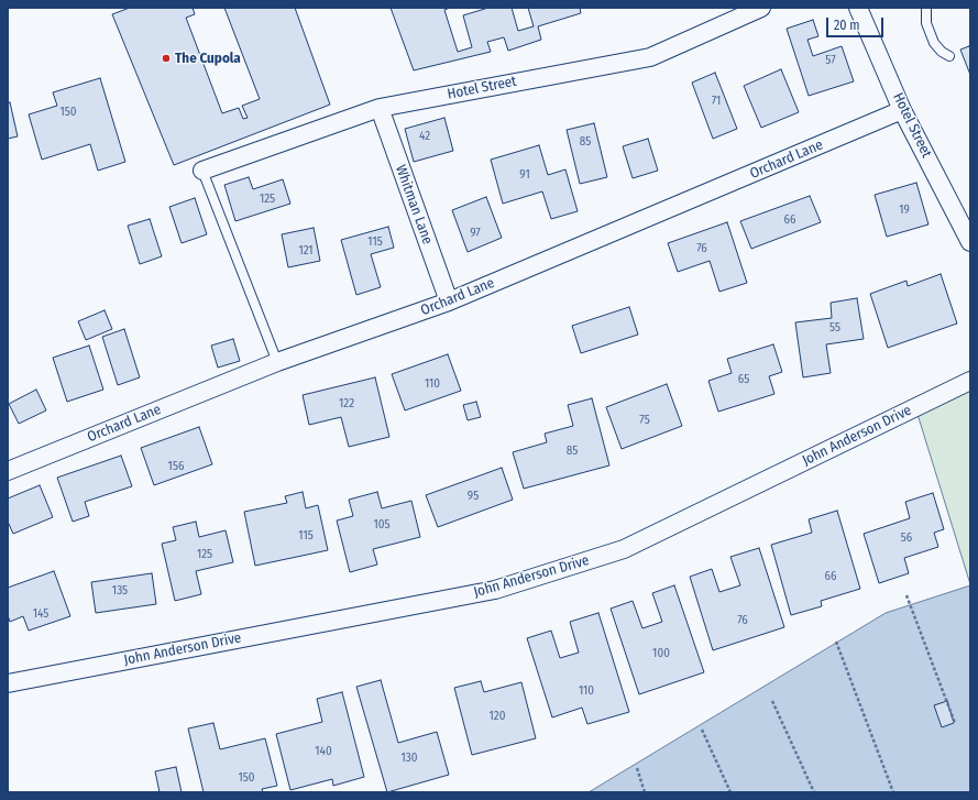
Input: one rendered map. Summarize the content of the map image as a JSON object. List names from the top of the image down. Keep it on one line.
{"streets":{"street":["Hotel Street","Orchard Lane","Whitman Lane","John Anderson Drive"]},"crossings":[["Hotel Street","Orchard Lane"],["Hotel Street","Whitman Lane"],["Orchard Lane","Whitman Lane"]],"places":["The Cupola"],"house_numbers":["57","71","150","42","85","91","125","19","66","97","115","76","121","55","65","110","122","75","85","156","95","105","115","56","125","66","135","145","76","100","110","120","140","130","150"],"scale_bar":"20 m"}
